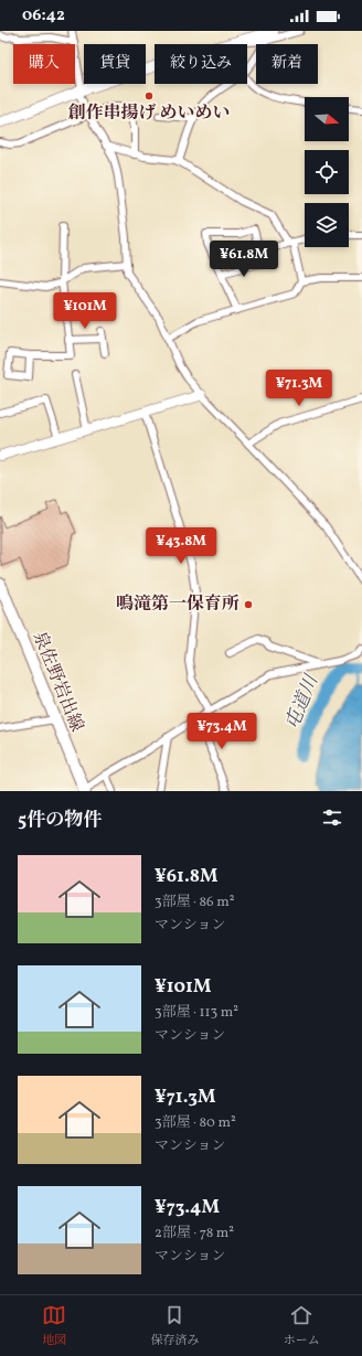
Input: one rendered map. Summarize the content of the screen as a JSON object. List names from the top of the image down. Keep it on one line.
{"streets":{"main road":["泉佐野岩出線"]},"water":["屯道川"],"places":["創作串揚げ めいめい","鳴滝第一保育所"],"north":"right","page":{"status":"06:42","chip":["購入","賃貸","絞り込み","新着"],"price":["¥61.8M","¥101M","¥71.3M","¥43.8M","¥73.4M"],"heading":"5件の物件","list":[{"name":"¥61.8M","note":"3部屋 · 86 m² · マンション"},{"name":"¥101M","note":"3部屋 · 113 m² · マンション"},{"name":"¥71.3M","note":"3部屋 · 80 m² · マンション"},{"name":"¥73.4M","note":"2部屋 · 78 m² · マンション"}],"tabs":["地図","保存済み","ホーム"]}}
